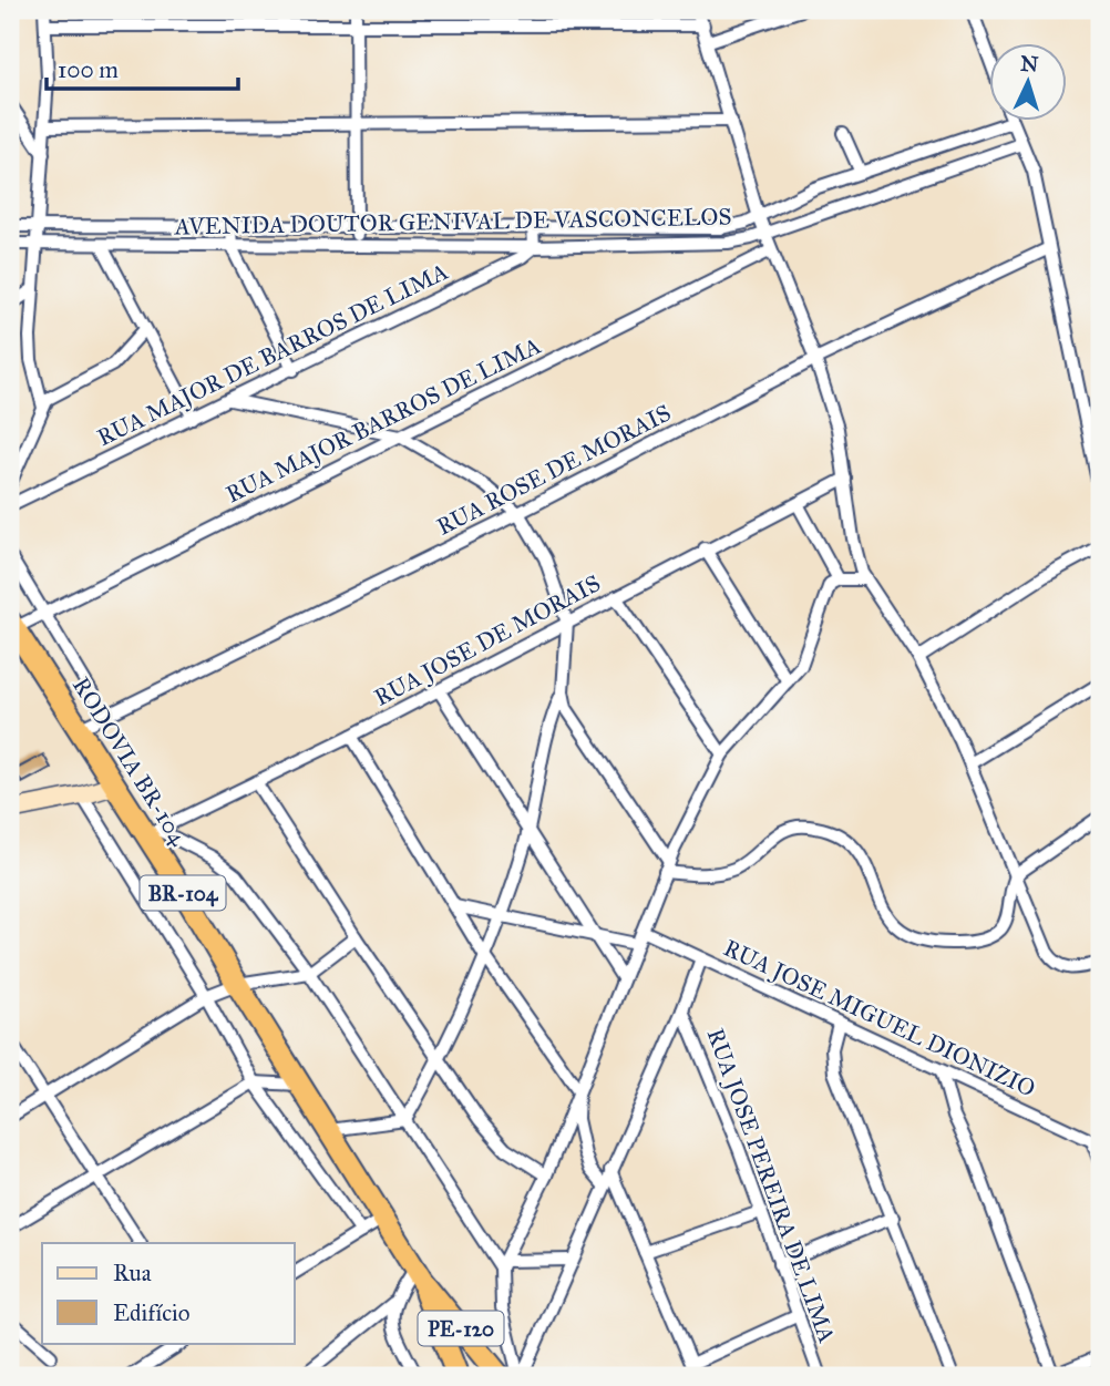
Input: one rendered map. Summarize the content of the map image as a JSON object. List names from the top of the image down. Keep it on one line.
{"streets":{"highway":["RODOVIA BR-104","BR-104","PE-120"],"street":["AVENIDA DOUTOR GENIVAL DE VASCONCELOS","RUA MAJOR DE BARROS DE LIMA","RUA MAJOR BARROS DE LIMA","RUA ROSE DE MORAIS","RUA JOSE DE MORAIS","RUA JOSE MIGUEL DIONIZIO","RUA JOSE PEREIRA DE LIMA"]},"crossings":[["AVENIDA DOUTOR GENIVAL DE VASCONCELOS","RUA MAJOR DE BARROS DE LIMA"],["RUA MAJOR BARROS DE LIMA","RODOVIA BR-104"],["RUA ROSE DE MORAIS","RODOVIA BR-104"],["RUA JOSE DE MORAIS","RODOVIA BR-104"],["RODOVIA BR-104","BR-104"],["BR-104","PE-120"]],"legend":["Rua","Edifício"],"scale_bar":"100 m","north":"top"}
